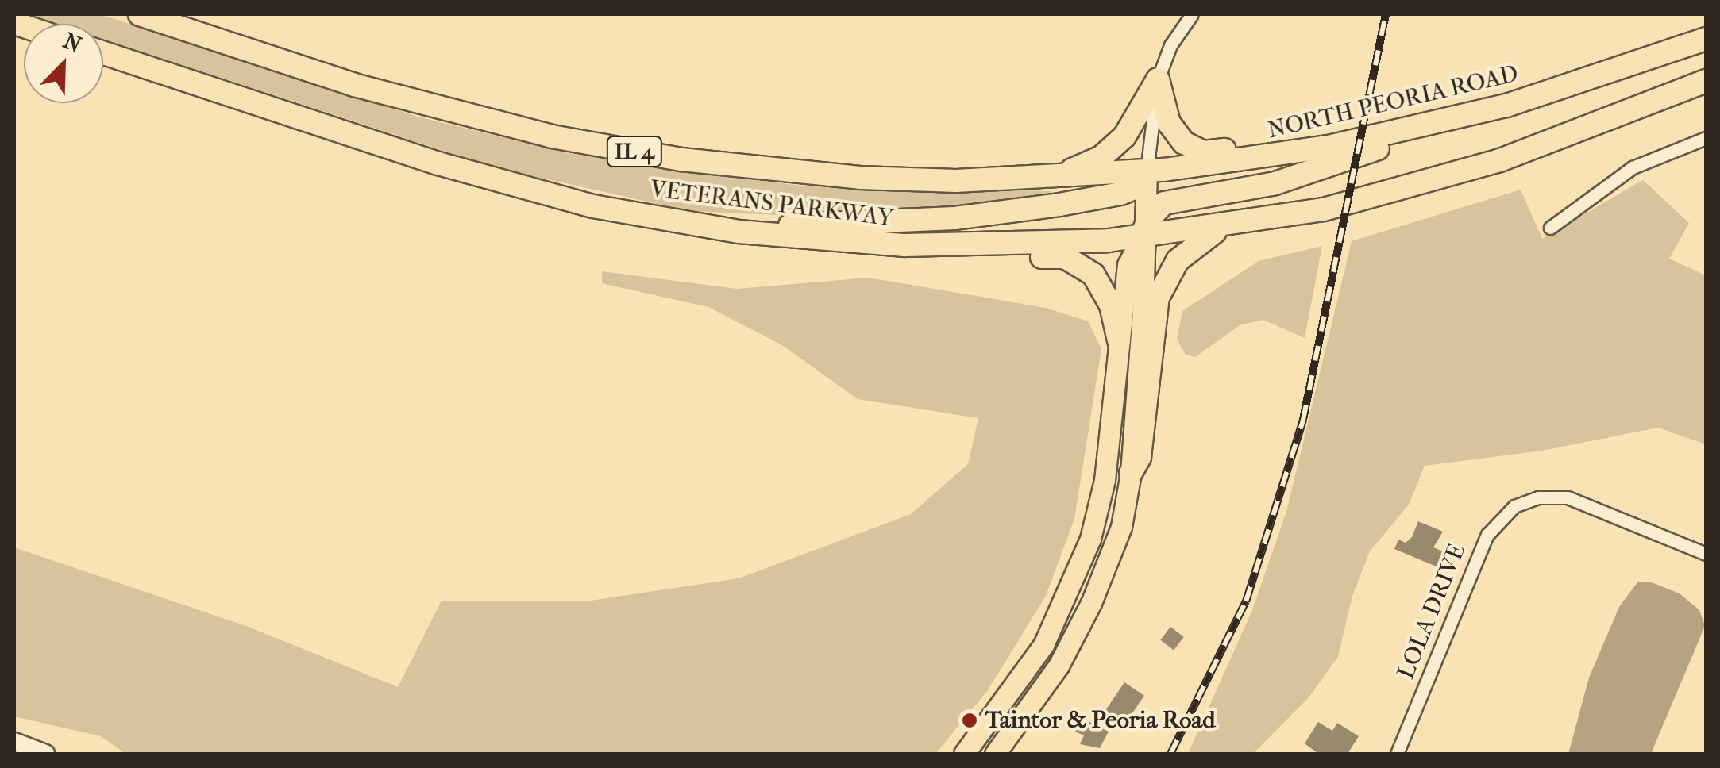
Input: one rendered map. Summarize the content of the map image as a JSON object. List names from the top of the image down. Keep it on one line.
{"streets":{"highway":["NORTH PEORIA ROAD","IL 4","VETERANS PARKWAY"],"street":["LOLA DRIVE"]},"crossings":[["NORTH PEORIA ROAD","VETERANS PARKWAY"]],"places":["Taintor & Peoria Road"],"north":"top right"}
